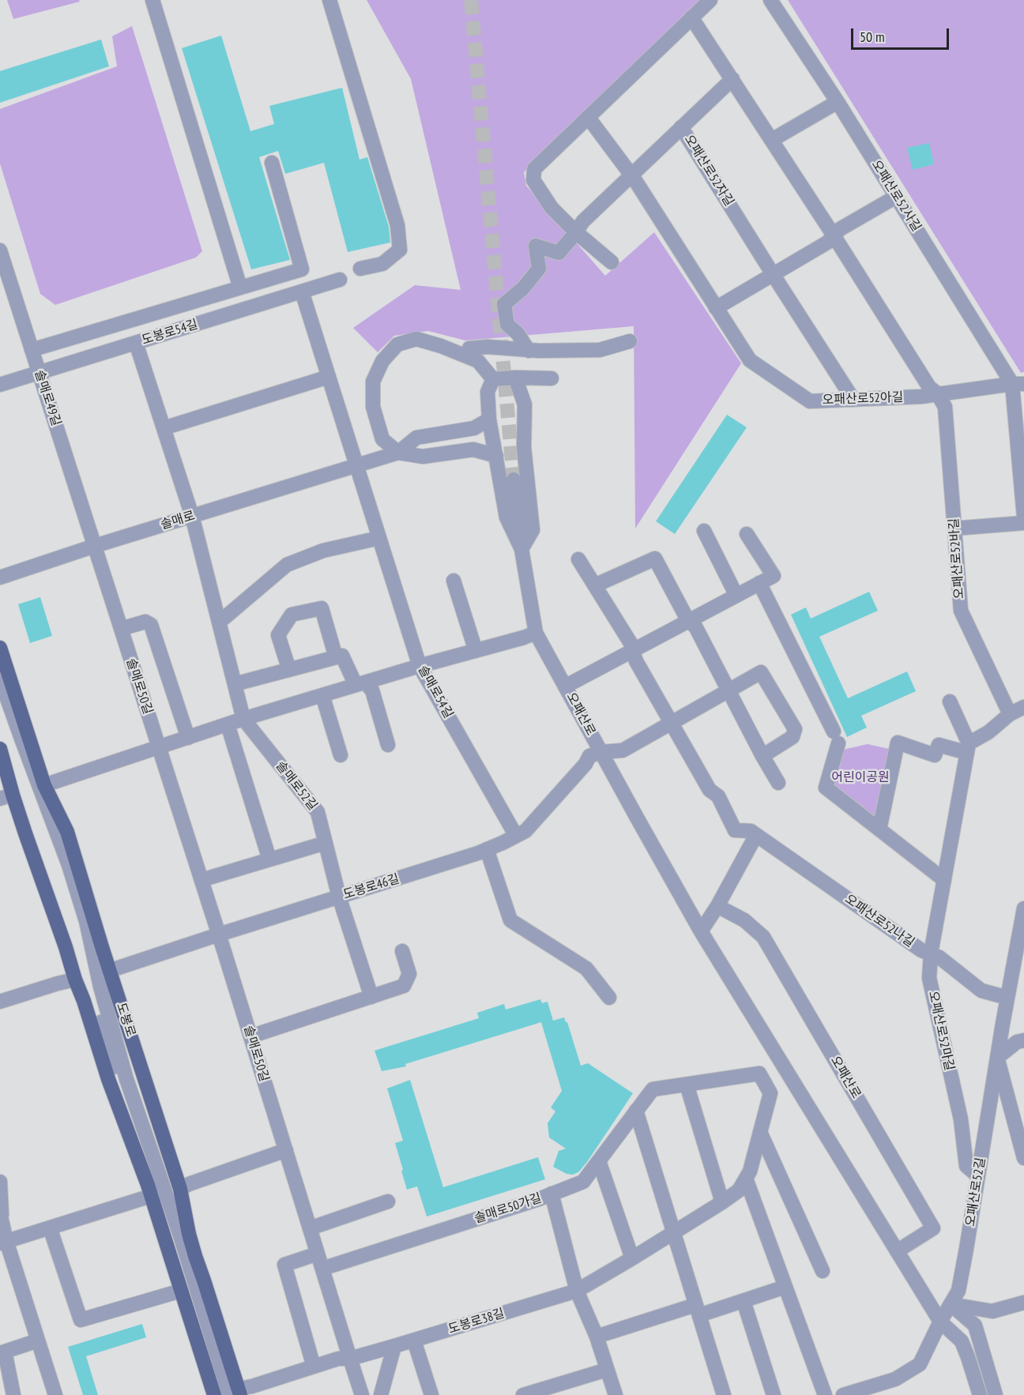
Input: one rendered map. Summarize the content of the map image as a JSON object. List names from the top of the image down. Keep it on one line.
{"streets":{"main road":["도봉로"],"street":["오패산로52자길","오패산로52사길","도봉로54길","솔매로49길","오패산로52아길","솔매로","오패산로52바길","솔매로50길","솔매로54길","오패산로","솔매로52길","도봉로46길","오패산로52나길","오패산로52마길","오패산로52길","솔매로50가길","도봉로38길"]},"crossings":[["오패산로52자길","오패산로52아길"],["도봉로54길","솔매로49길"],["도봉로54길","솔매로52길"],["솔매로49길","솔매로"],["솔매로49길","솔매로50길"],["오패산로52아길","오패산로52바길"],["솔매로","솔매로50길"],["솔매로","솔매로54길"],["솔매로","솔매로52길"],["솔매로50길","도봉로46길"],["솔매로50길","솔매로50가길"],["솔매로50길","도봉로38길"],["솔매로54길","도봉로46길"],["오패산로","도봉로46길"],["오패산로","오패산로52길"],["솔매로52길","도봉로46길"],["도봉로46길","도봉로"],["오패산로52나길","오패산로52마길"],["오패산로52나길","오패산로52길"],["도봉로","도봉로38길"],["오패산로52마길","오패산로52길"],["솔매로50가길","도봉로38길"]],"parks":["어린이공원"],"scale_bar":"50 m"}
